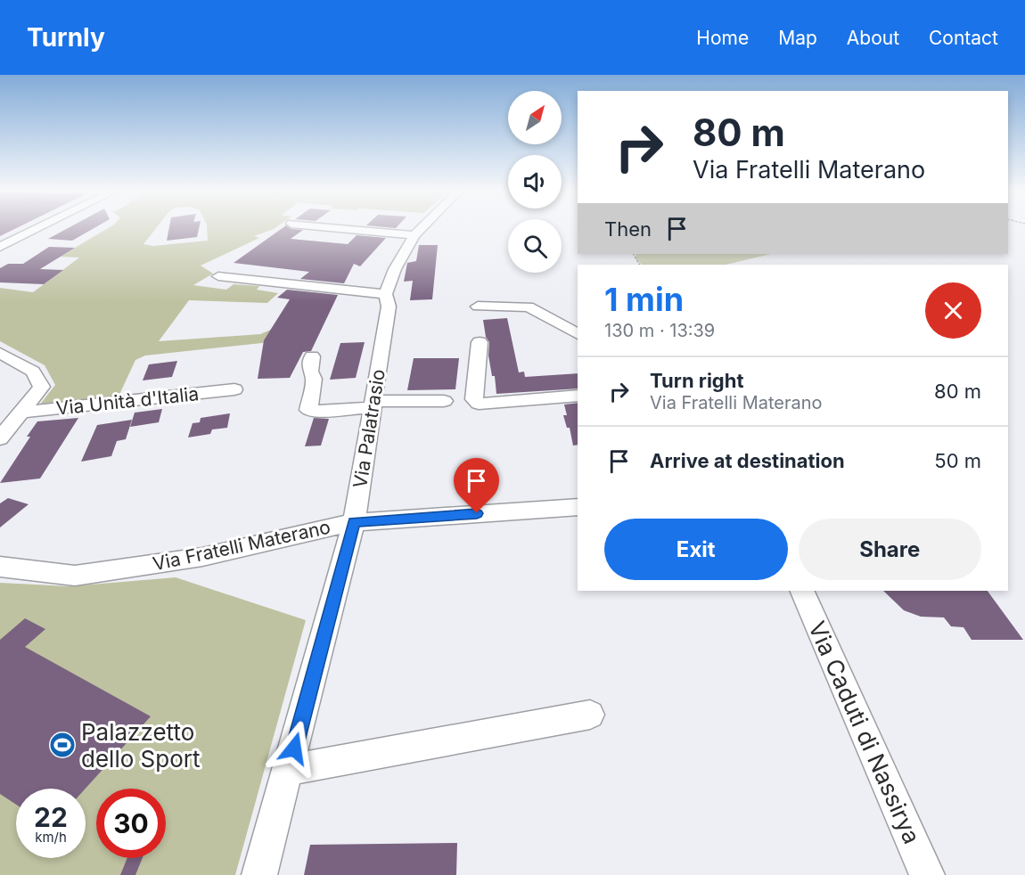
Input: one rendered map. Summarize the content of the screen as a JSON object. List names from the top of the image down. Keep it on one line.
{"streets":{"street":["Via Unità d'Italia","Via Palatrasio","Via Fratelli Materano","Via Caduti di Nassirya"]},"crossings":[["Via Palatrasio","Via Fratelli Materano"]],"places":{"sports":["Palazzetto dello Sport"]},"north":"top right","page":{"header":"Turnly","nav":["Home","Map","About","Contact"],"turn":["80 m","Via Fratelli Materano"],"then":"Then","heading":["1 min","130 m · 13:39"],"list":[{"name":"Turn right","note":"Via Fratelli Materano","value":"80 m"},{"name":"Arrive at destination","value":"50 m"}],"buttons":["Exit","Share"],"speed":"22 km/h","limit":"30"}}
